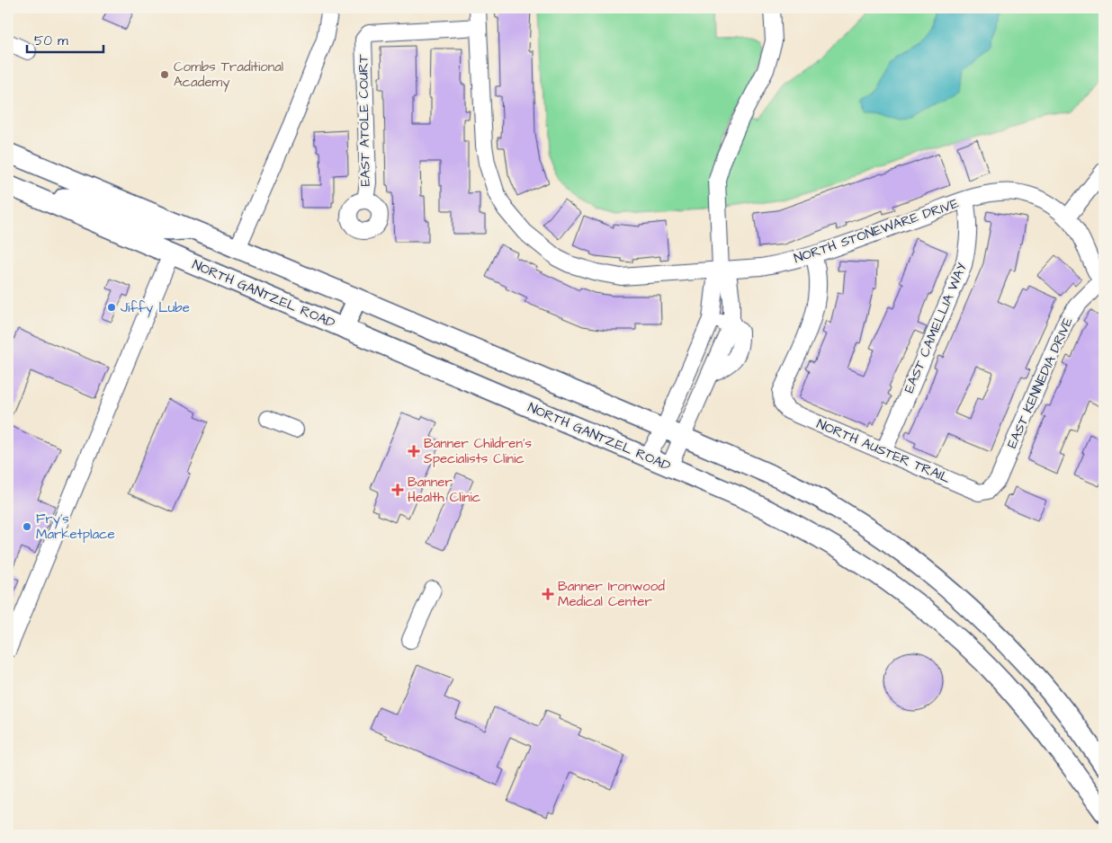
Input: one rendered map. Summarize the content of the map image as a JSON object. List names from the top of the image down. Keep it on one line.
{"streets":{"main road":["NORTH GANTZEL ROAD"],"street":["EAST ATOLE COURT","NORTH STONEWARE DRIVE","EAST CAMELLIA WAY","EAST KENNEDIA DRIVE","NORTH AUSTER TRAIL"]},"crossings":[["EAST ATOLE COURT","NORTH STONEWARE DRIVE"],["NORTH STONEWARE DRIVE","EAST CAMELLIA WAY"],["NORTH STONEWARE DRIVE","EAST KENNEDIA DRIVE"],["NORTH STONEWARE DRIVE","NORTH AUSTER TRAIL"],["EAST CAMELLIA WAY","NORTH AUSTER TRAIL"],["EAST KENNEDIA DRIVE","NORTH AUSTER TRAIL"]],"places":{"other":["Combs Traditional Academy","Jiffy Lube","Fry's Marketplace"],"health":["Banner Children’s Specialists Clinic","Banner Health Clinic","Banner Ironwood Medical Center"]},"scale_bar":"50 m"}
